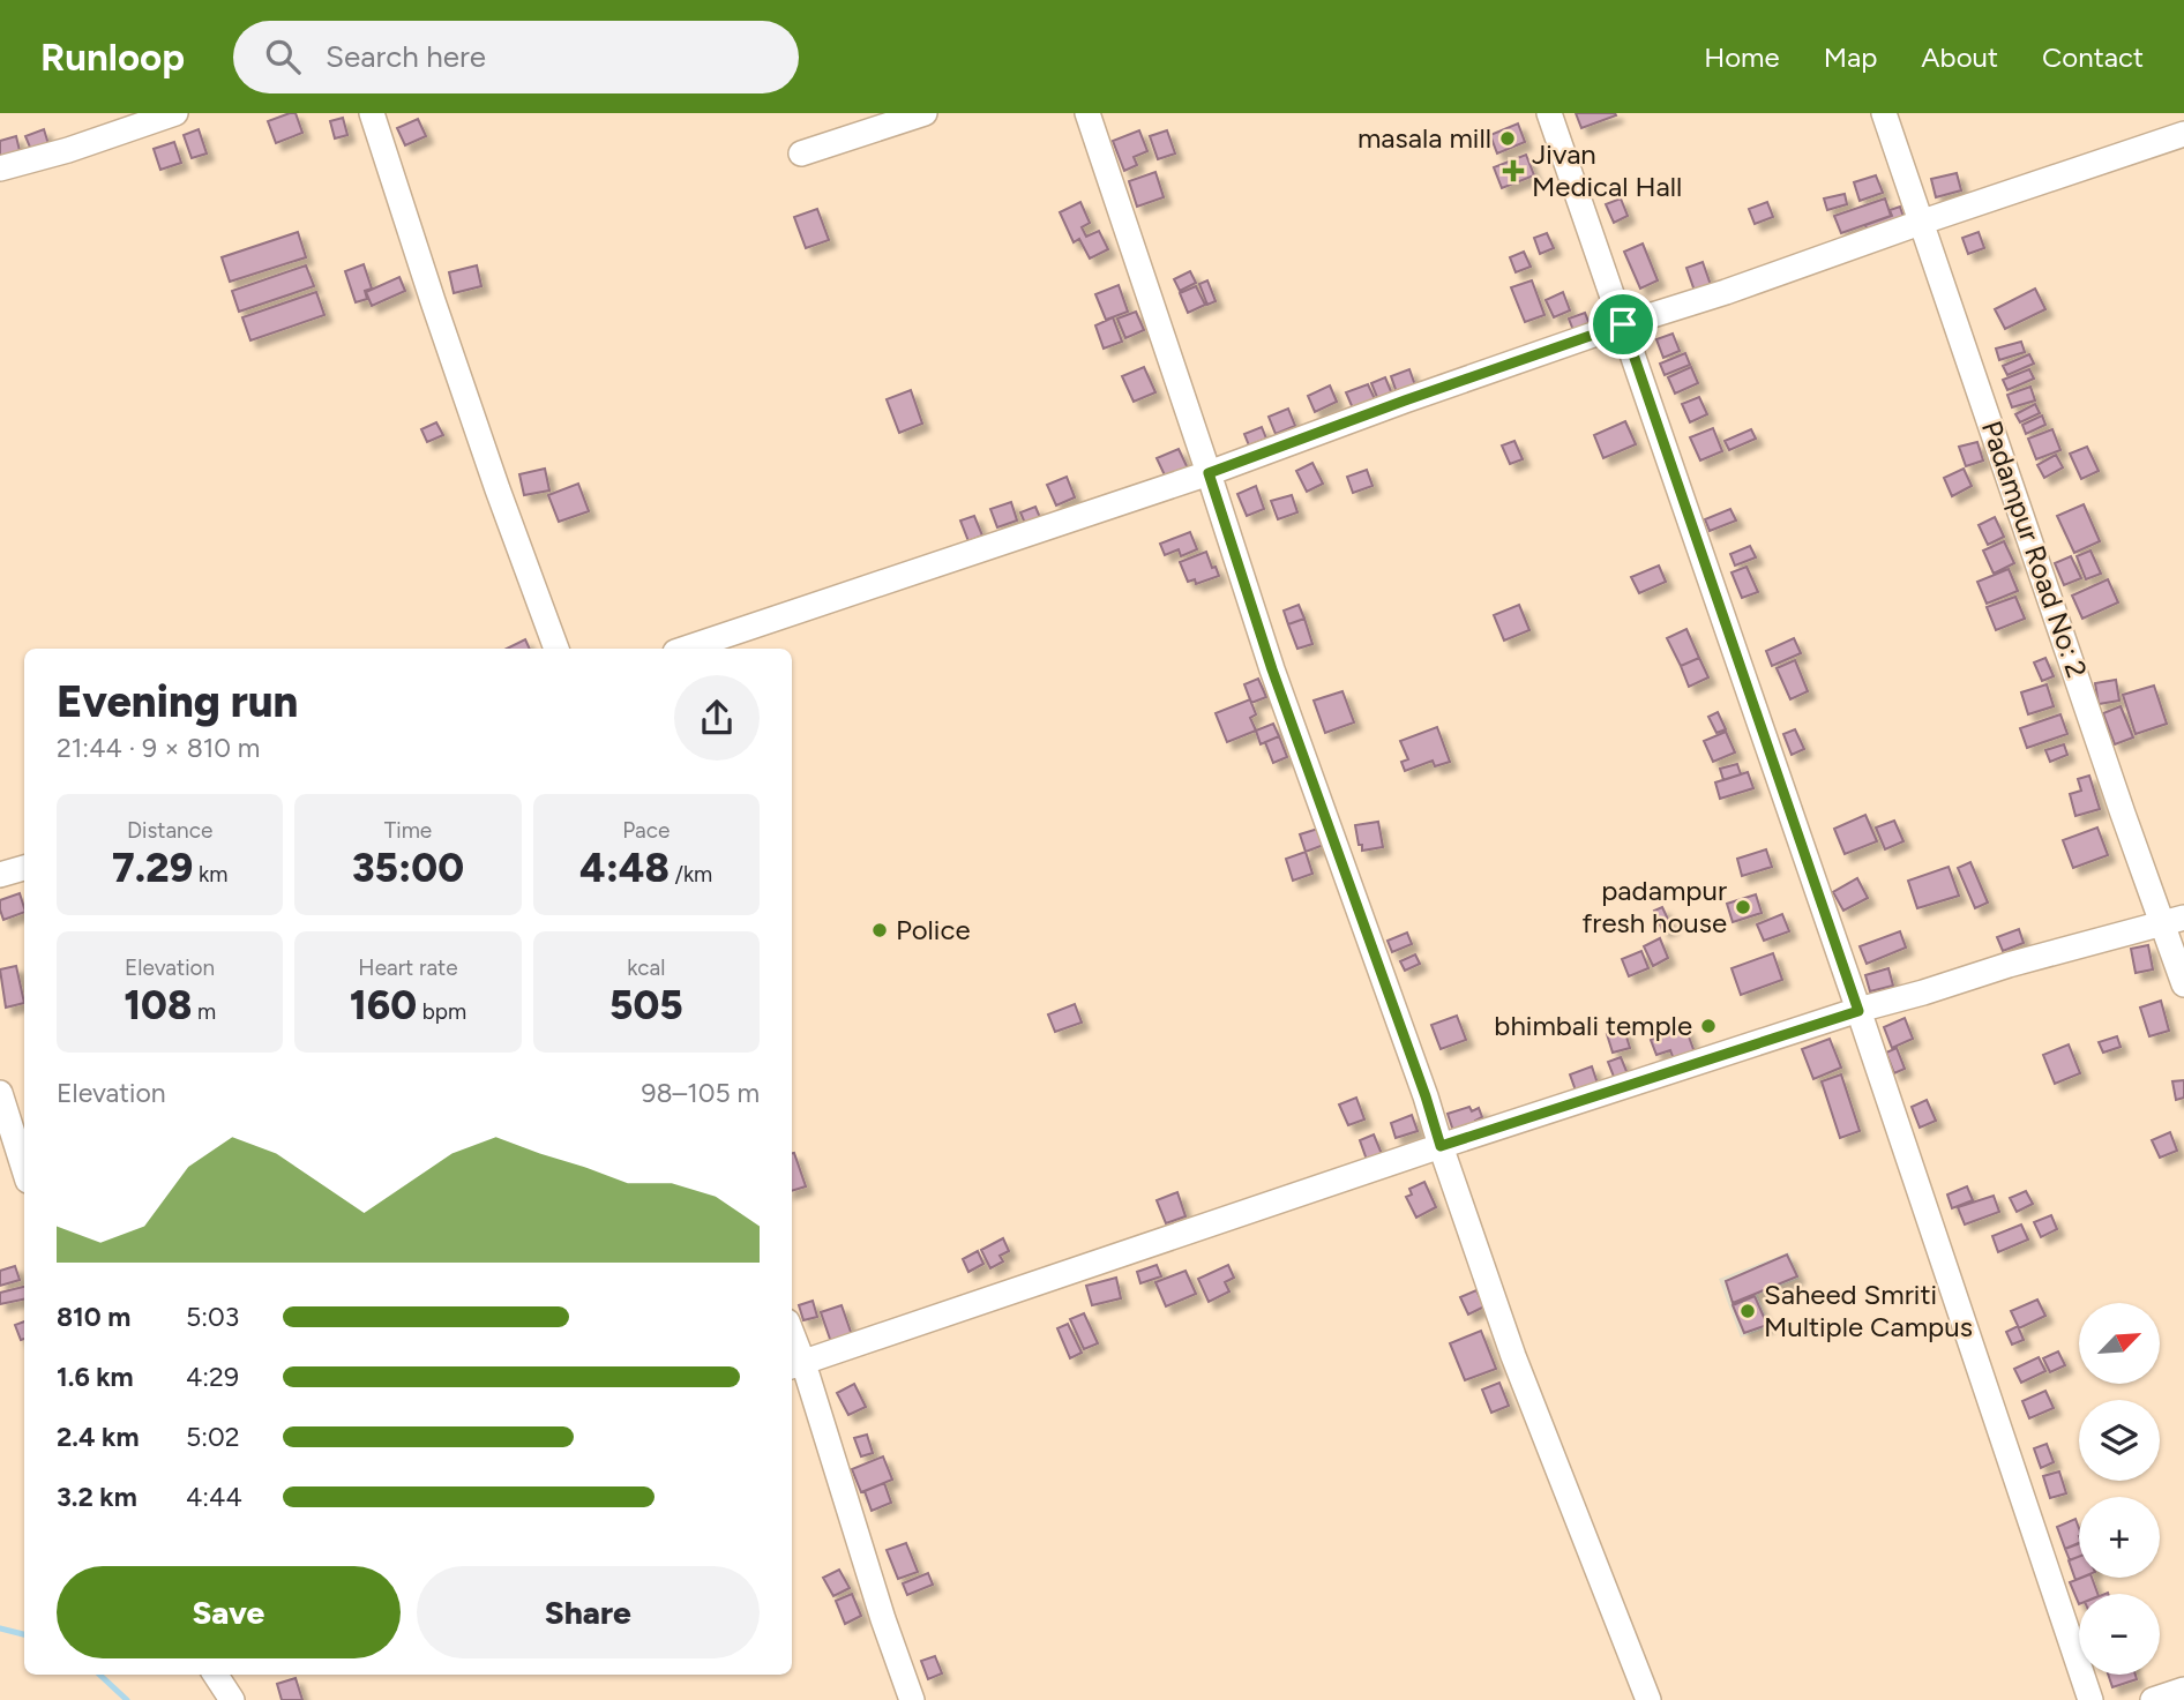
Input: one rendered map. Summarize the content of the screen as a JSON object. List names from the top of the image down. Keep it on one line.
{"streets":{"street":["Padampur Road No: 2"]},"places":{"other":["masala mill","padampur fresh house","Police","bhimbali temple","Saheed Smriti Multiple Campus"],"health":["Jivan Medical Hall"]},"north":"top right","page":{"header":"Runloop","search":"Search here","nav":["Home","Map","About","Contact"],"heading":["Evening run","21:44 · 9 × 810 m"],"stats":[["Distance","7.29 km"],["Time","35:00"],["Pace","4:48 /km"],["Elevation","108 m"],["Heart rate","160 bpm"],["kcal","505"]],"chart":["Elevation","98–105 m"],"list":[{"name":"810 m","note":"5:03"},{"name":"1.6 km","note":"4:29"},{"name":"2.4 km","note":"5:02"},{"name":"3.2 km","note":"4:44"}],"map_buttons":["+","−"],"buttons":["Save","Share"]}}
